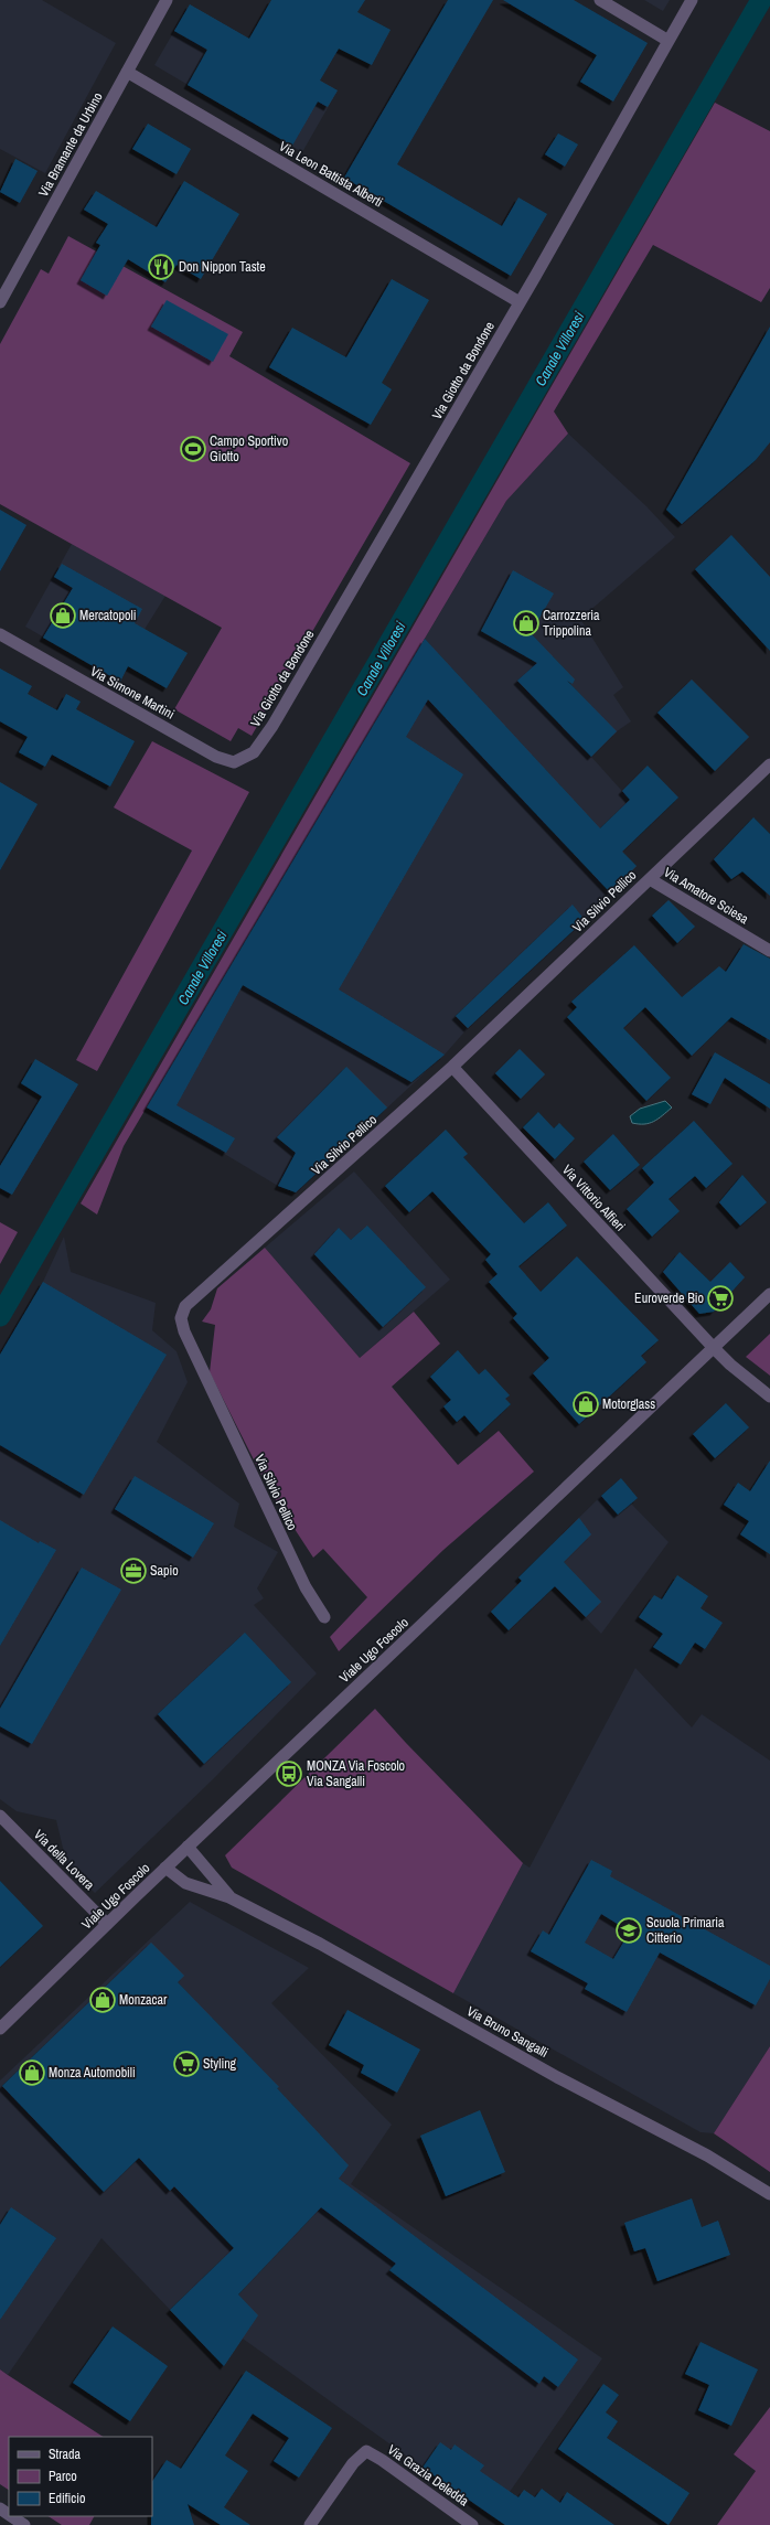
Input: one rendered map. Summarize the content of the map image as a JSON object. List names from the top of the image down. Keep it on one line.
{"streets":{"street":["Via Bramante da Urbino","Via Leon Battista Alberti","Via Giotto da Bondone","Via Simone Martini","Via Amatore Sciesa","Via Silvio Pellico","Via Vittorio Alfieri","Viale Ugo Foscolo","Via della Lovera","Via Bruno Sangalli","Via Grazia Deledda"]},"crossings":[["Via Bramante da Urbino","Via Leon Battista Alberti"],["Via Leon Battista Alberti","Via Giotto da Bondone"],["Via Giotto da Bondone","Via Simone Martini"],["Via Amatore Sciesa","Via Silvio Pellico"],["Via Silvio Pellico","Via Vittorio Alfieri"],["Via Vittorio Alfieri","Viale Ugo Foscolo"],["Viale Ugo Foscolo","Via della Lovera"],["Viale Ugo Foscolo","Via Bruno Sangalli"]],"water":["Canale Villoresi"],"places":{"restaurant":["Don Nippon Taste"],"sports":["Campo Sportivo Giotto"],"shop":["Mercatopoli","Carrozzeria Trippolina","Motorglass","Monzacar","Monza Automobili"],"supermarket":["Euroverde Bio","Styling"],"office":["Sapio"],"bus stop":["MONZA Via Foscolo Via Sangalli"],"school or university":["Scuola Primaria Citterio"]},"legend":["Strada","Parco","Edificio"]}
